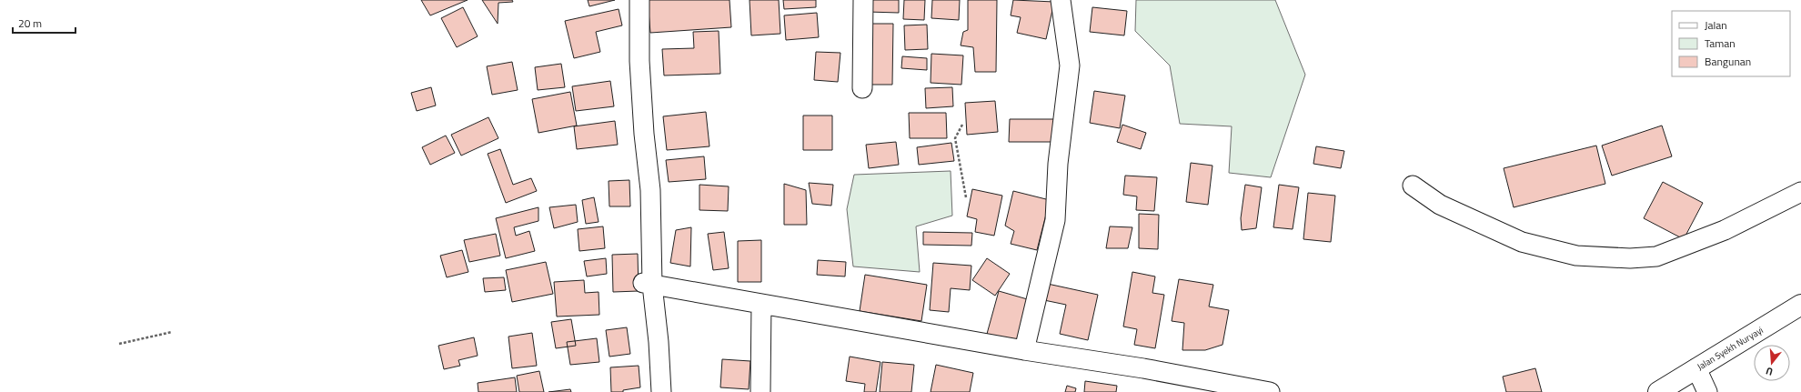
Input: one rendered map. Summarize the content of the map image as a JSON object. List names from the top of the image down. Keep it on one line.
{"streets":{"main road":["Jalan Syekh Nuryayi"]},"legend":["Jalan","Taman","Bangunan"],"scale_bar":"20 m","north":"bottom"}
